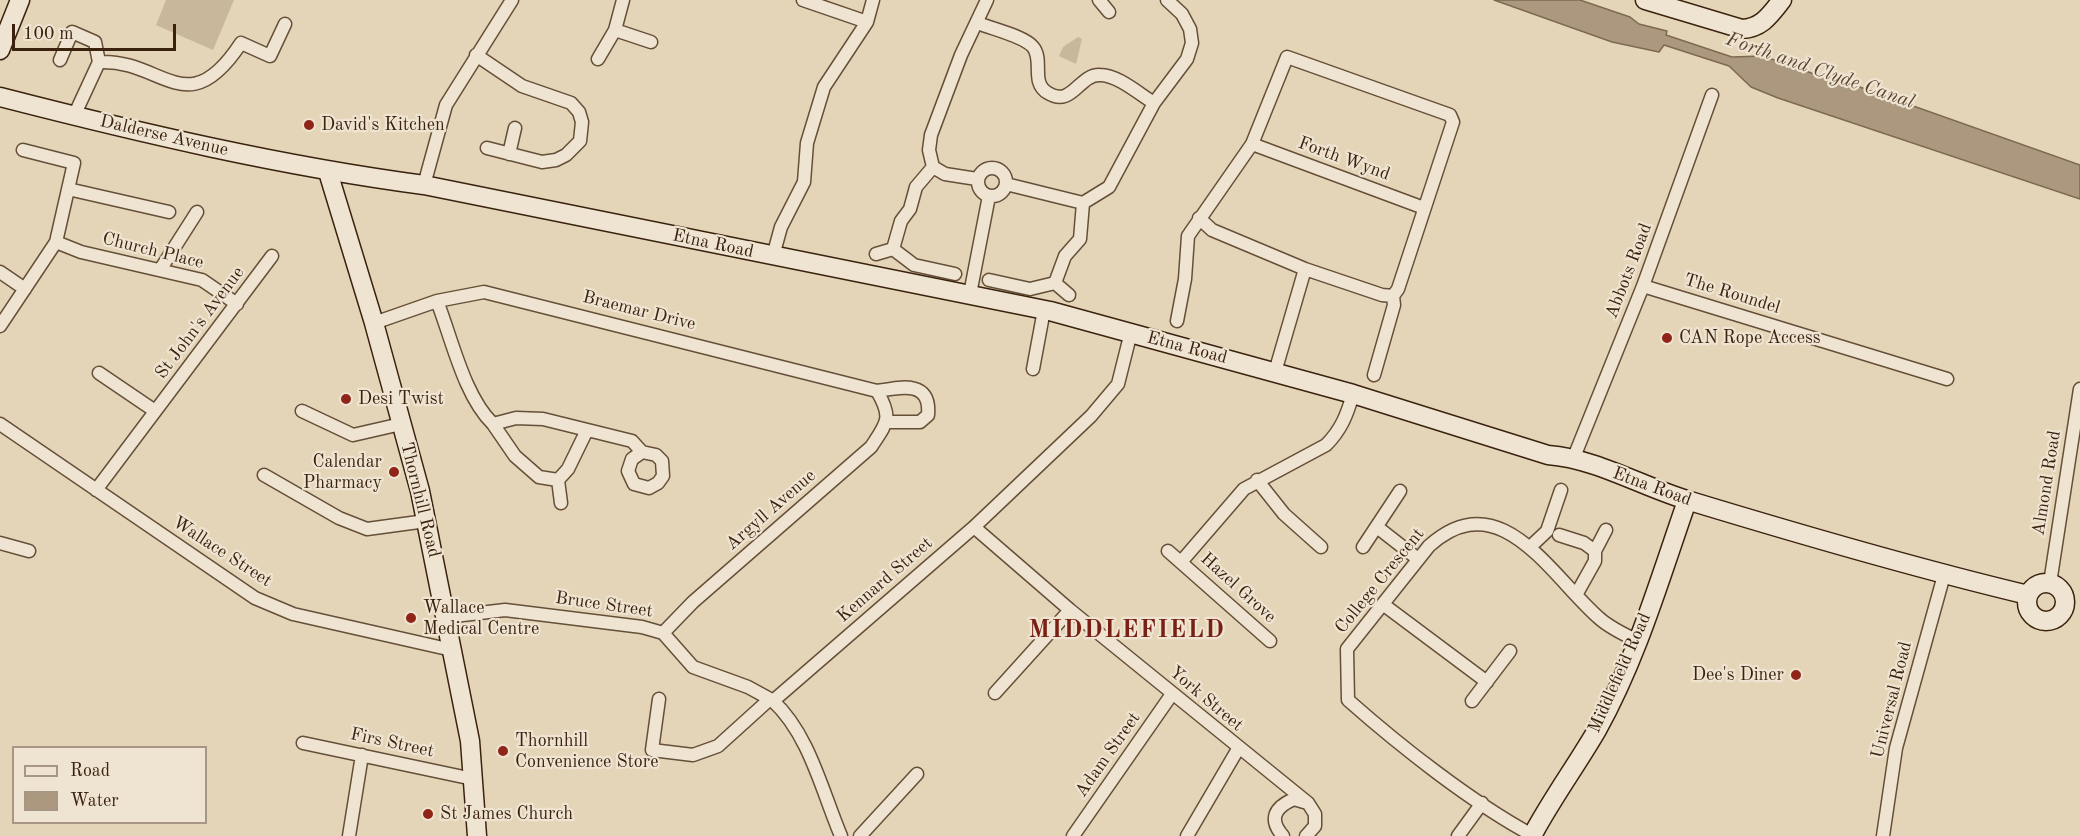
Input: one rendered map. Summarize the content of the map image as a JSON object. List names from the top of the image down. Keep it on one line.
{"streets":{"street":["Dalderse Avenue","Forth Wynd","Etna Road","Church Place","Abbots Road","The Roundel","Braemar Drive","St John's Avenue","Almond Road","Thornhill Road","Argyll Avenue","Wallace Street","Kennard Street","College Crescent","Hazel Grove","Bruce Street","Middlefield Road","York Street","Universal Road","Firs Street","Adam Street"]},"crossings":[["Dalderse Avenue","Etna Road"],["Dalderse Avenue","Thornhill Road"],["Etna Road","Abbots Road"],["Etna Road","Almond Road"],["Etna Road","Thornhill Road"],["Etna Road","Kennard Street"],["Etna Road","Hazel Grove"],["Etna Road","Middlefield Road"],["Etna Road","Universal Road"],["Church Place","St John's Avenue"],["Abbots Road","The Roundel"],["Braemar Drive","Thornhill Road"],["St John's Avenue","Wallace Street"],["Thornhill Road","Wallace Street"],["Thornhill Road","Bruce Street"],["Thornhill Road","Firs Street"],["Argyll Avenue","Bruce Street"],["Kennard Street","Bruce Street"],["Kennard Street","York Street"],["College Crescent","Middlefield Road"],["York Street","Adam Street"]],"districts":["MIDDLEFIELD"],"water":["Forth and Clyde Canal"],"places":["David's Kitchen","CAN Rope Access","Desi Twist","Calendar Pharmacy","Wallace Medical Centre","Dee's Diner","Thornhill Convenience Store","St James Church"],"legend":["Road","Water"],"scale_bar":"100 m"}
